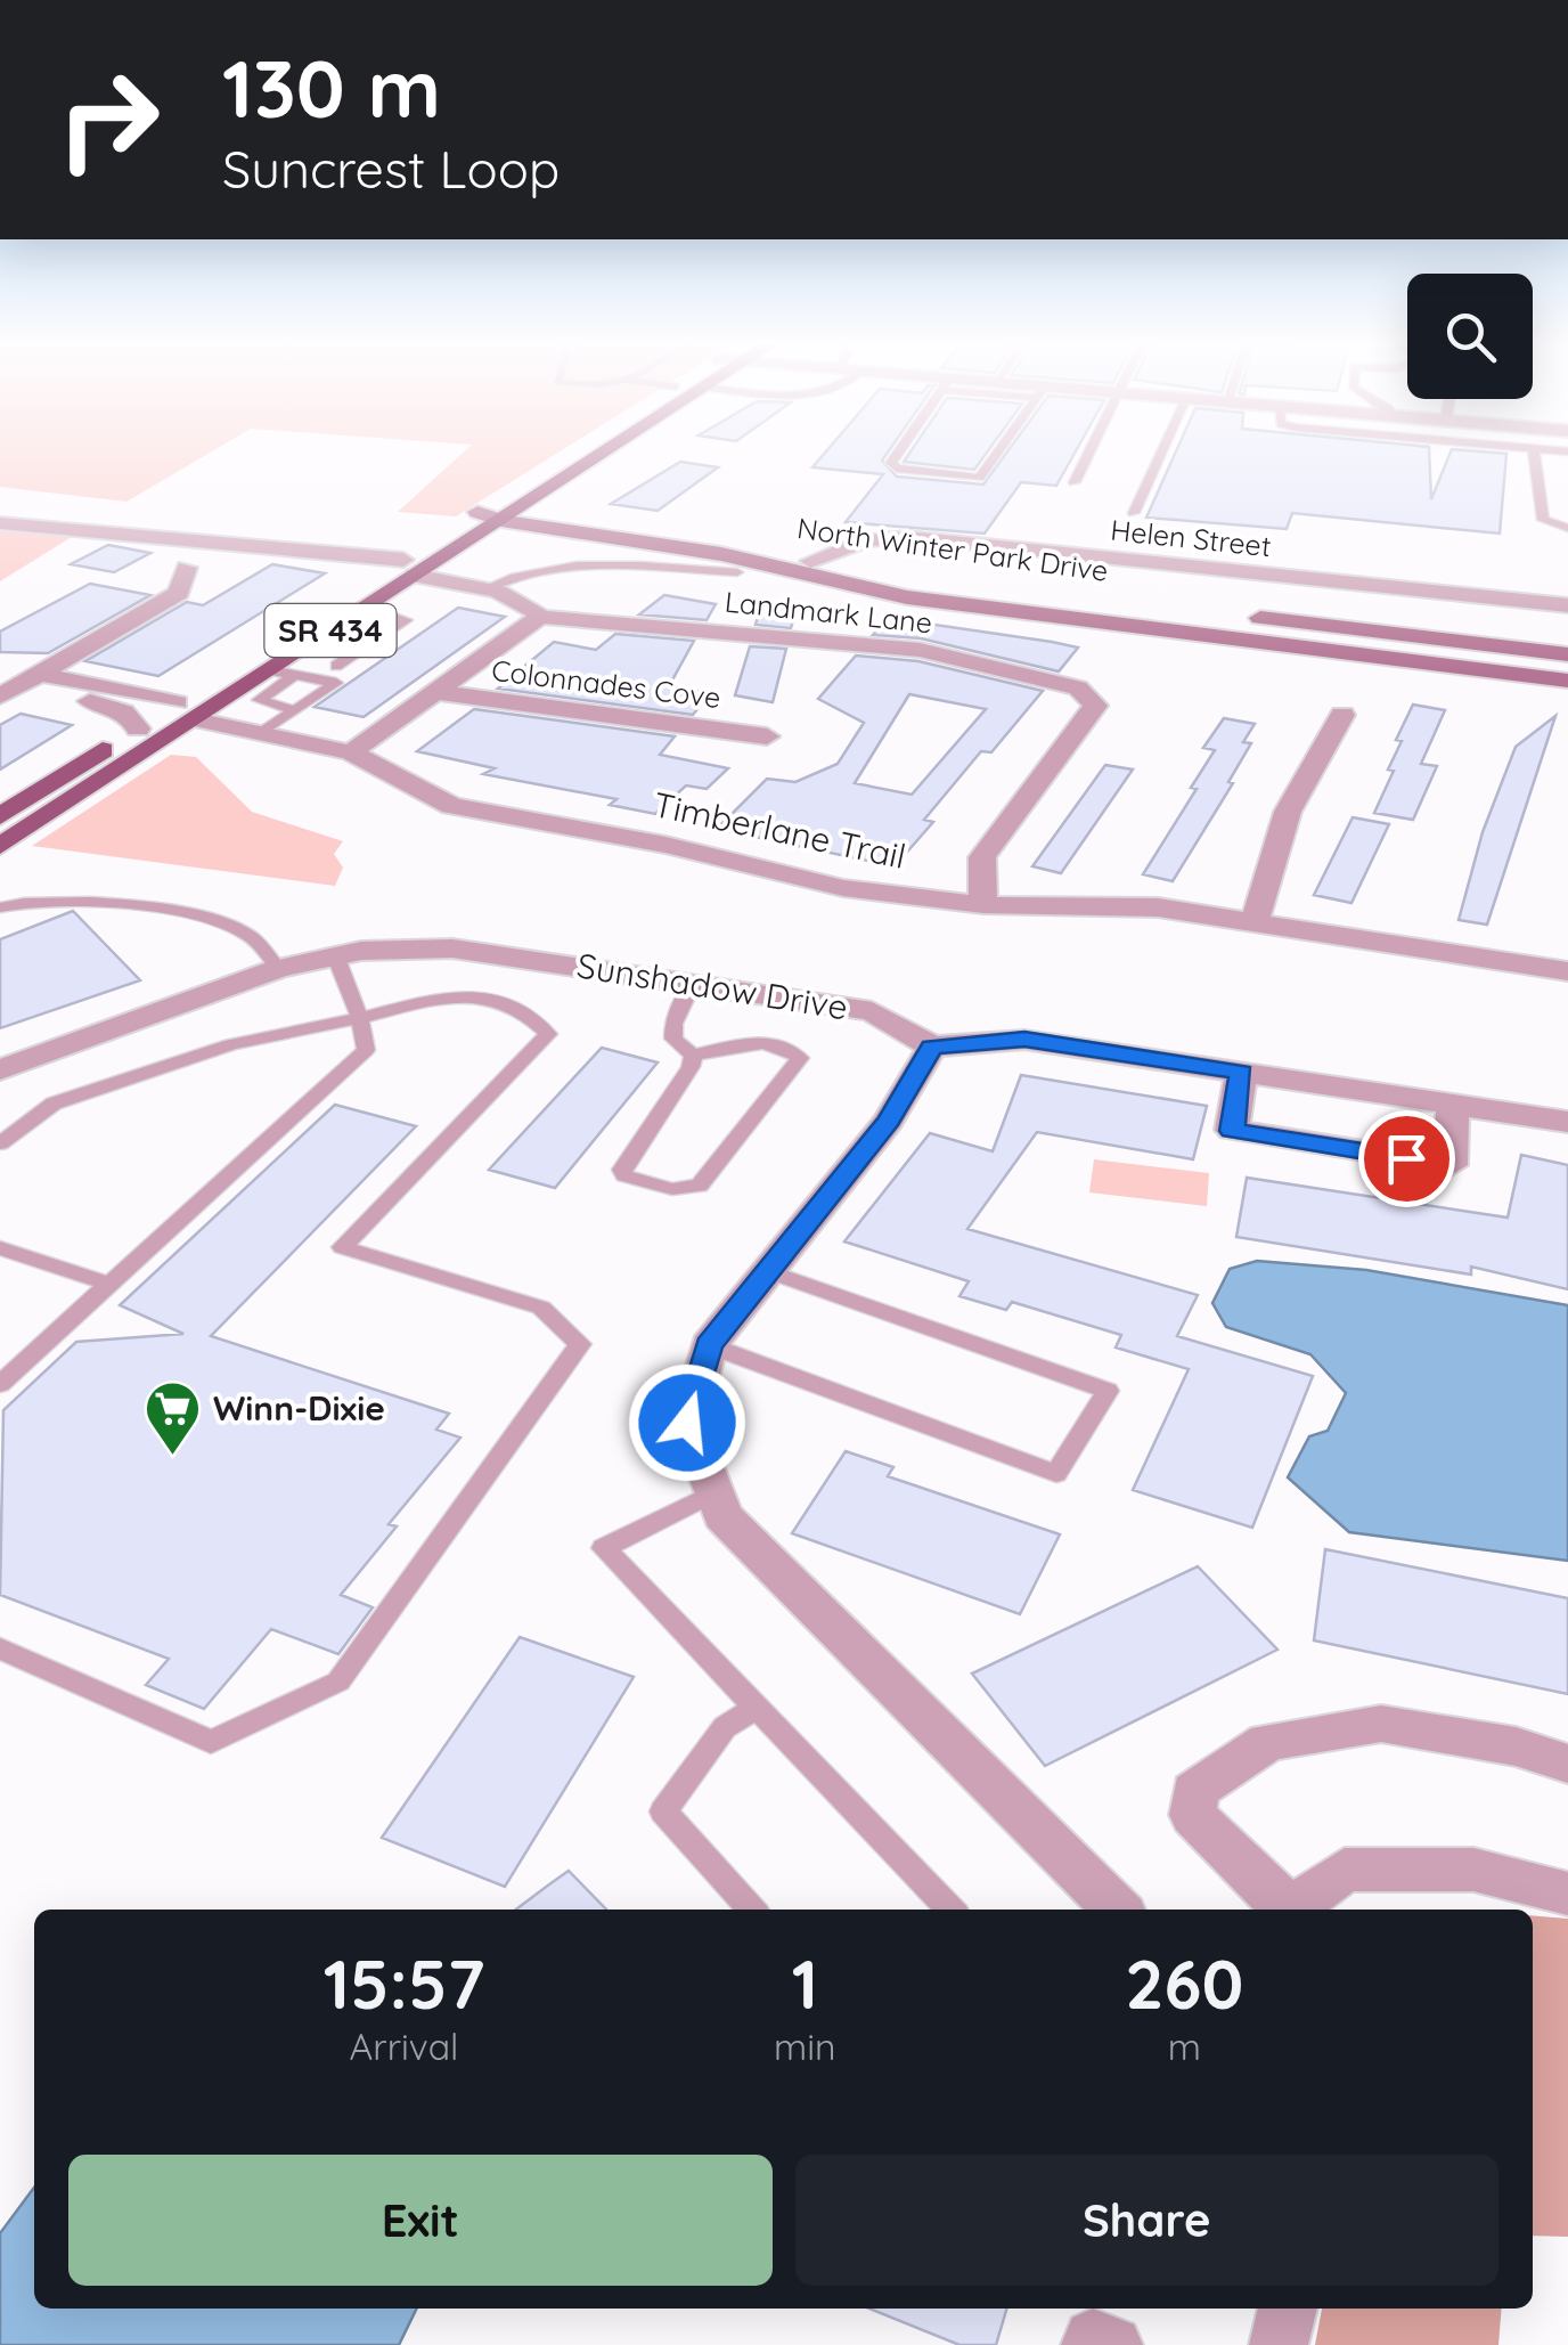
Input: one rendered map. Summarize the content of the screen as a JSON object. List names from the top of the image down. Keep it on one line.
{"streets":{"main road":["SR 434"],"street":["Helen Street","North Winter Park Drive","Landmark Lane","Colonnades Cove","Timberlane Trail","Sunshadow Drive"]},"crossings":[["Helen Street","North Winter Park Drive"],["North Winter Park Drive","SR 434"],["Landmark Lane","Timberlane Trail"],["SR 434","Timberlane Trail"]],"places":{"supermarket":["Winn-Dixie"]},"page":{"turn":["130 m","Suncrest Loop"],"eta":["15:57","Arrival","1","min","260","m"],"buttons":["Exit","Share"]}}
